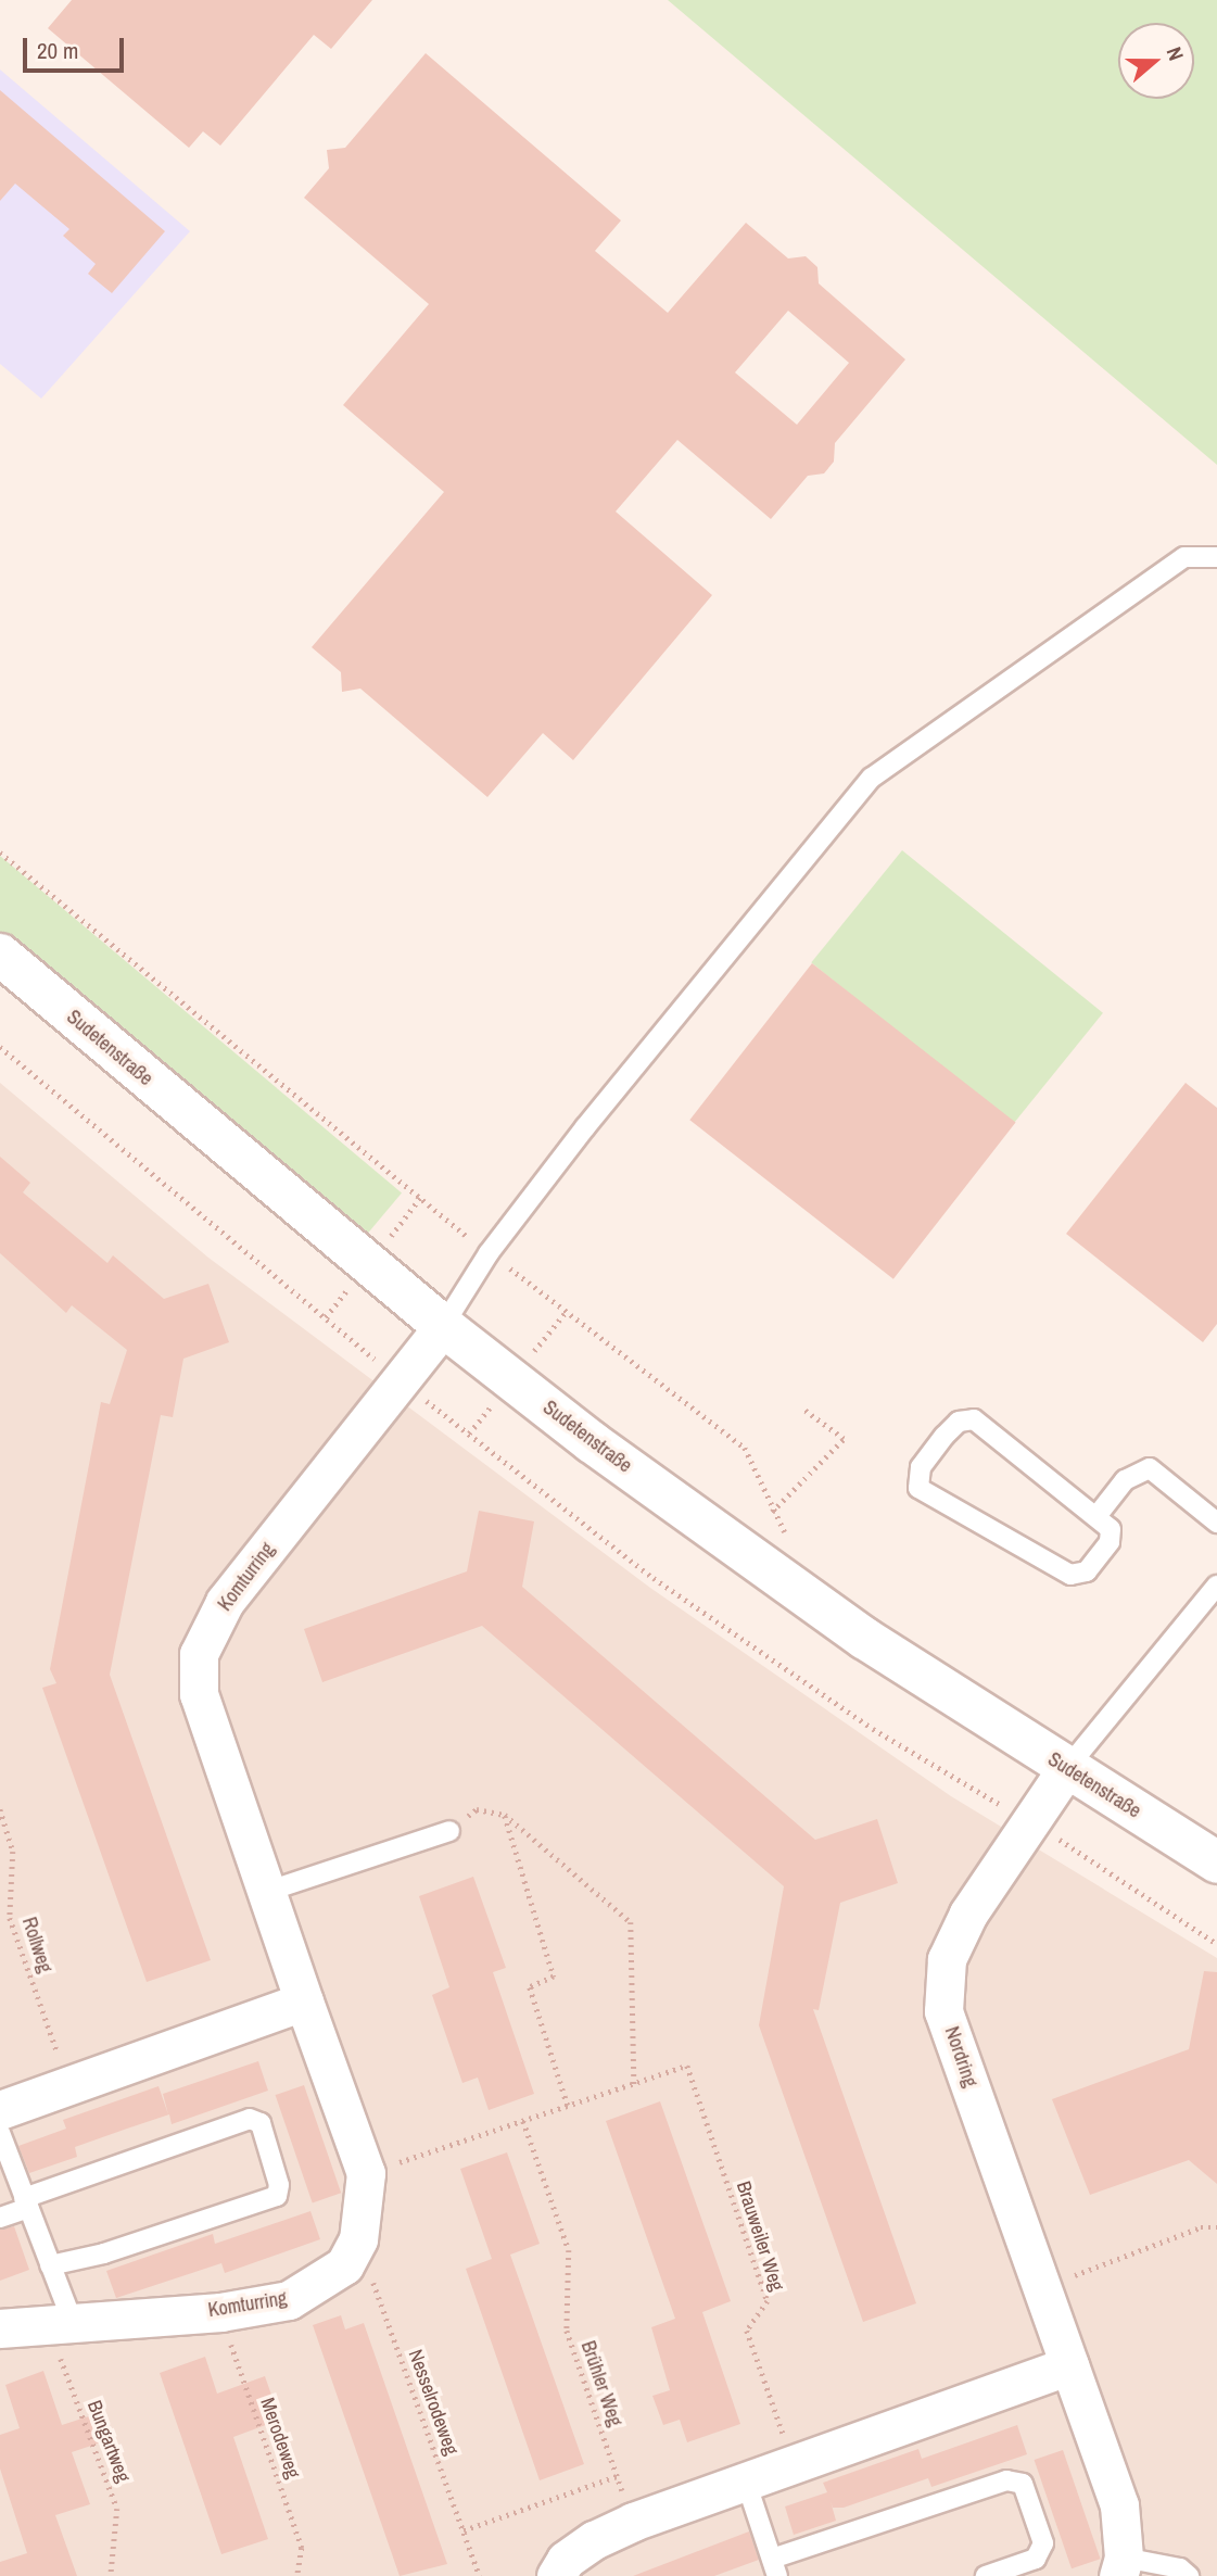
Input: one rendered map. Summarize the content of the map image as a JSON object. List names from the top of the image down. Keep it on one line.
{"streets":{"street":["Sudetenstraße","Komturring","Nordring"],"path":["Rollweg","Brauweiler Weg","Brühler Weg","Nesselrodeweg","Merodeweg","Bungartweg"]},"crossings":[["Sudetenstraße","Komturring"],["Sudetenstraße","Nordring"],["Komturring","Brauweiler Weg"],["Komturring","Nesselrodeweg"],["Komturring","Merodeweg"],["Komturring","Bungartweg"],["Brauweiler Weg","Brühler Weg"]],"scale_bar":"20 m","north":"right"}
